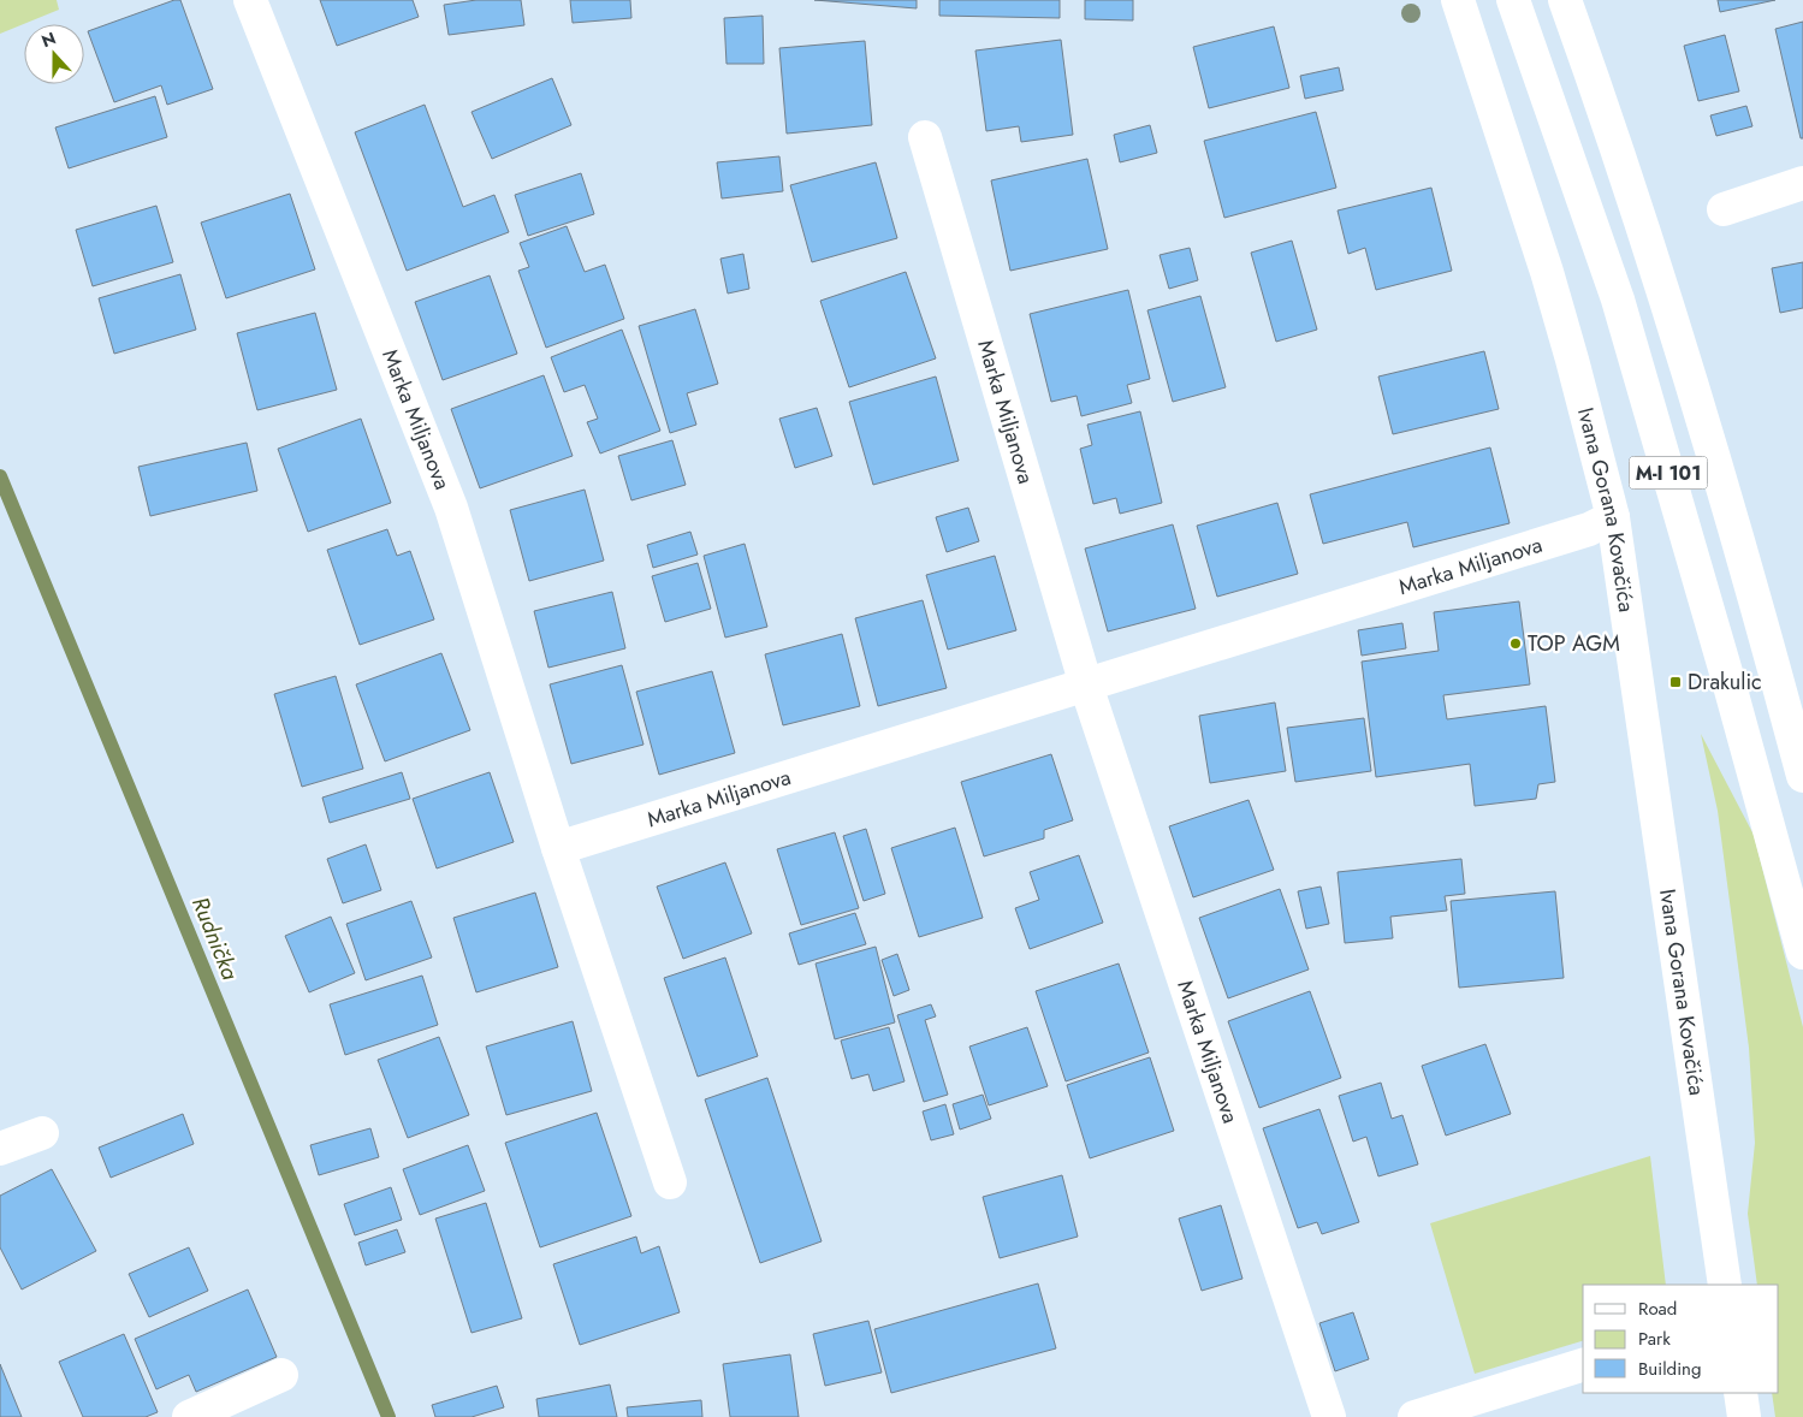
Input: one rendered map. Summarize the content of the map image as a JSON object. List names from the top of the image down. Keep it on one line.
{"streets":{"street":["Marka Miljanova","M-I 101","Ivana Gorana Kovačića"]},"crossings":[["Marka Miljanova","Ivana Gorana Kovačića"]],"water":["Rudnička"],"places":{"other":["TOP AGM"],"transit":["Drakulic"]},"legend":["Road","Park","Building"],"north":"top"}
